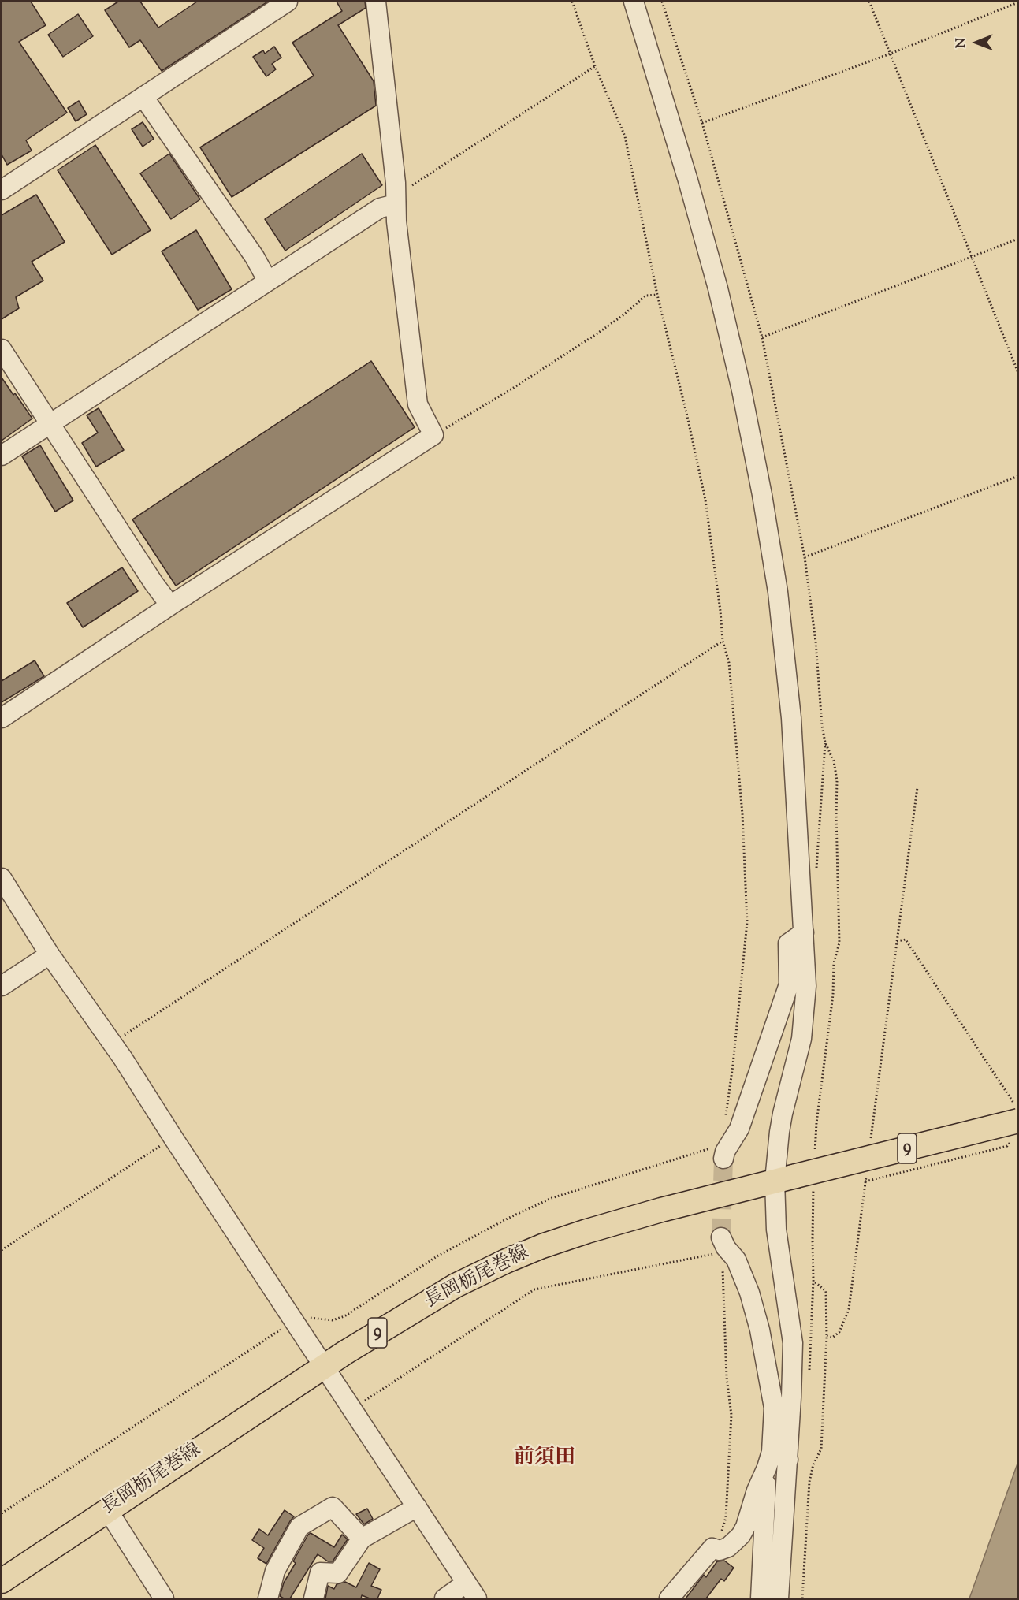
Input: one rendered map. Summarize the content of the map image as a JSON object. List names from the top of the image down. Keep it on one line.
{"streets":{"main road":["9","長岡栃尾巻線"]},"districts":["前須田"],"north":"left"}
